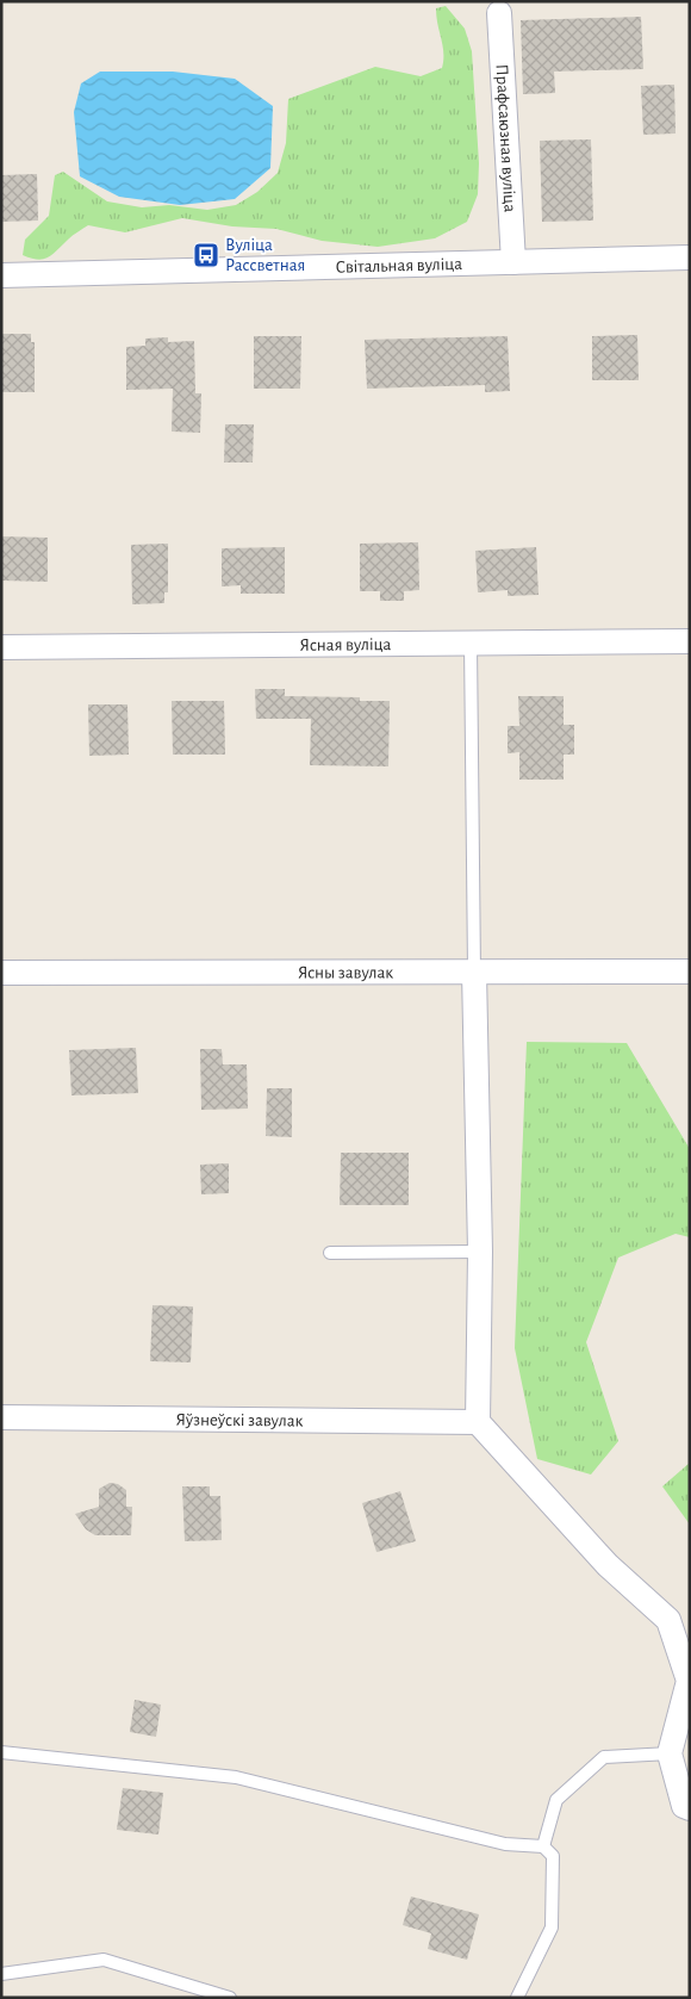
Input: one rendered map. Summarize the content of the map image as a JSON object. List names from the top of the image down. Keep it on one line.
{"streets":{"street":["Прафсаюзная вуліца","Світальная вуліца","Ясная вуліца","Ясны завулак","Яўзнеўскі завулак"]},"crossings":[["Прафсаюзная вуліца","Світальная вуліца"]],"places":{"bus stop":["Вуліца Рассветная"]}}
